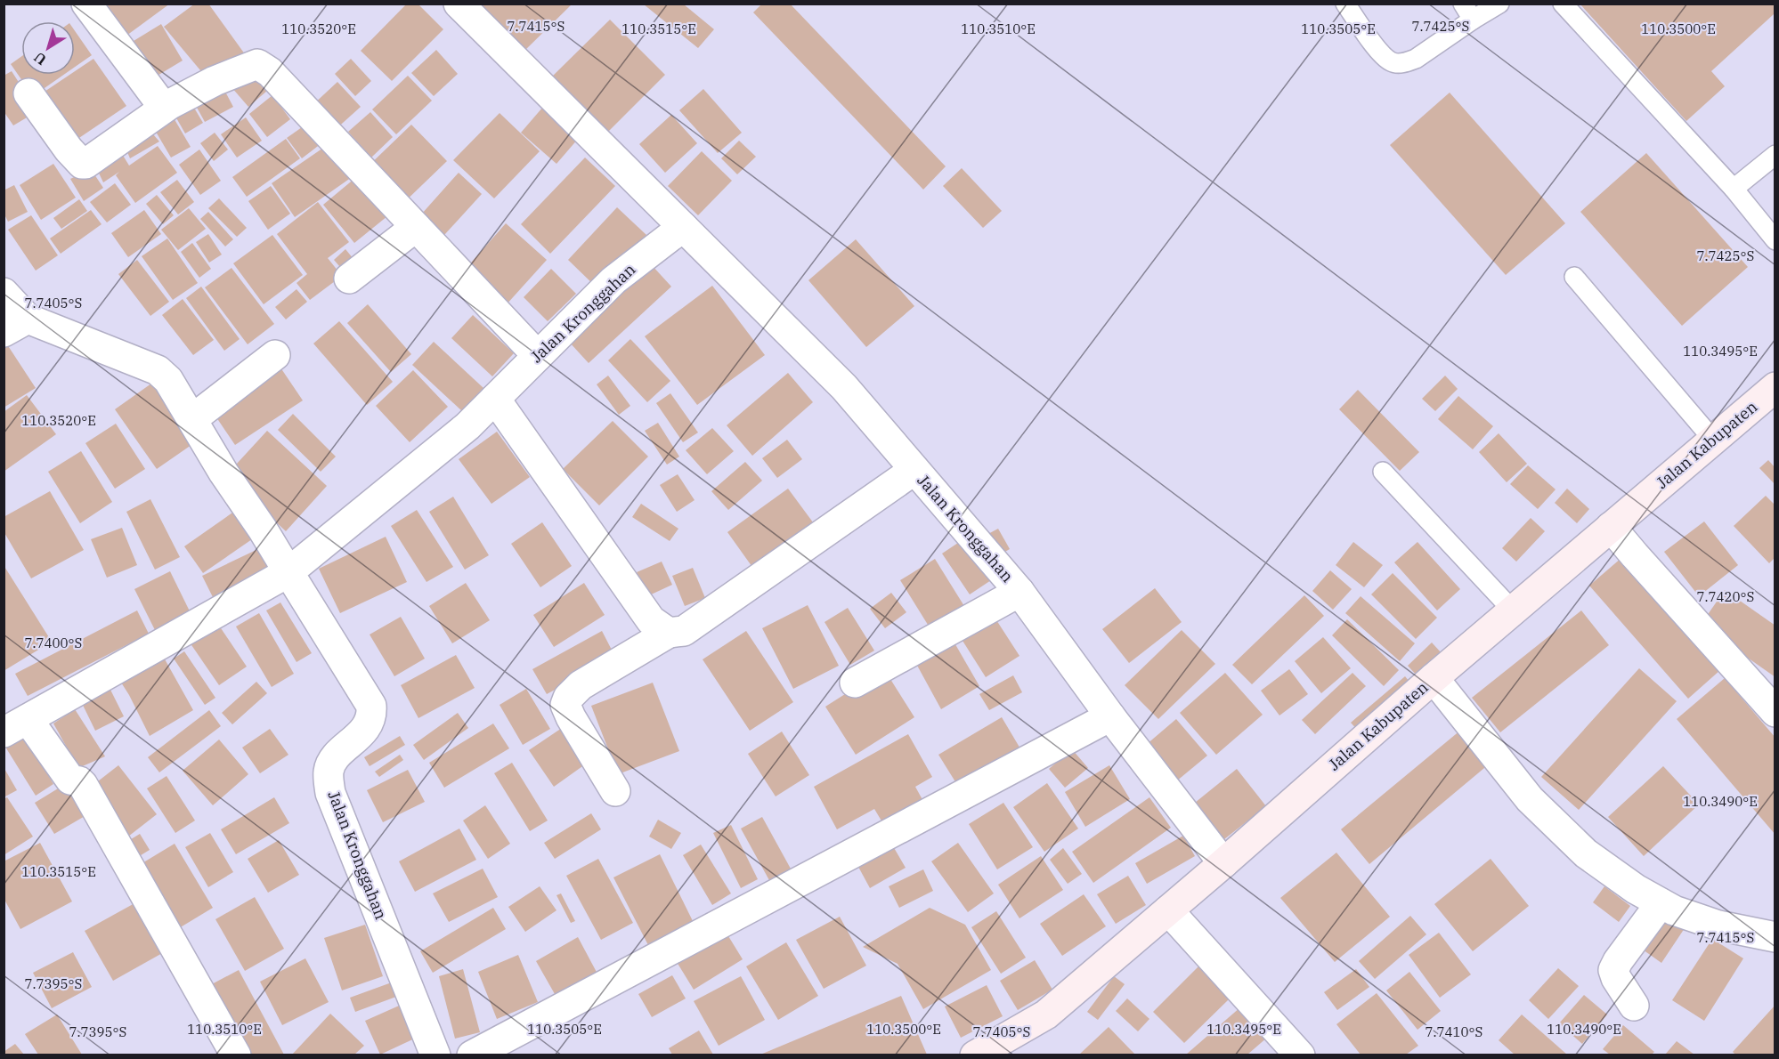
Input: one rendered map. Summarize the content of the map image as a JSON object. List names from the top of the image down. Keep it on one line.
{"streets":{"main road":["Jalan Kabupaten"],"street":["Jalan Kronggahan"]},"crossings":[["Jalan Kronggahan","Jalan Kabupaten"]],"north":"bottom left","coordinates":["7.7415°S","7.7425°S","110.3520°E","110.3515°E","110.3510°E","110.3505°E","110.3500°E","7.7405°S","110.3495°E","7.7420°S","7.7400°S","110.3490°E","7.7395°S","7.7410°S"]}
